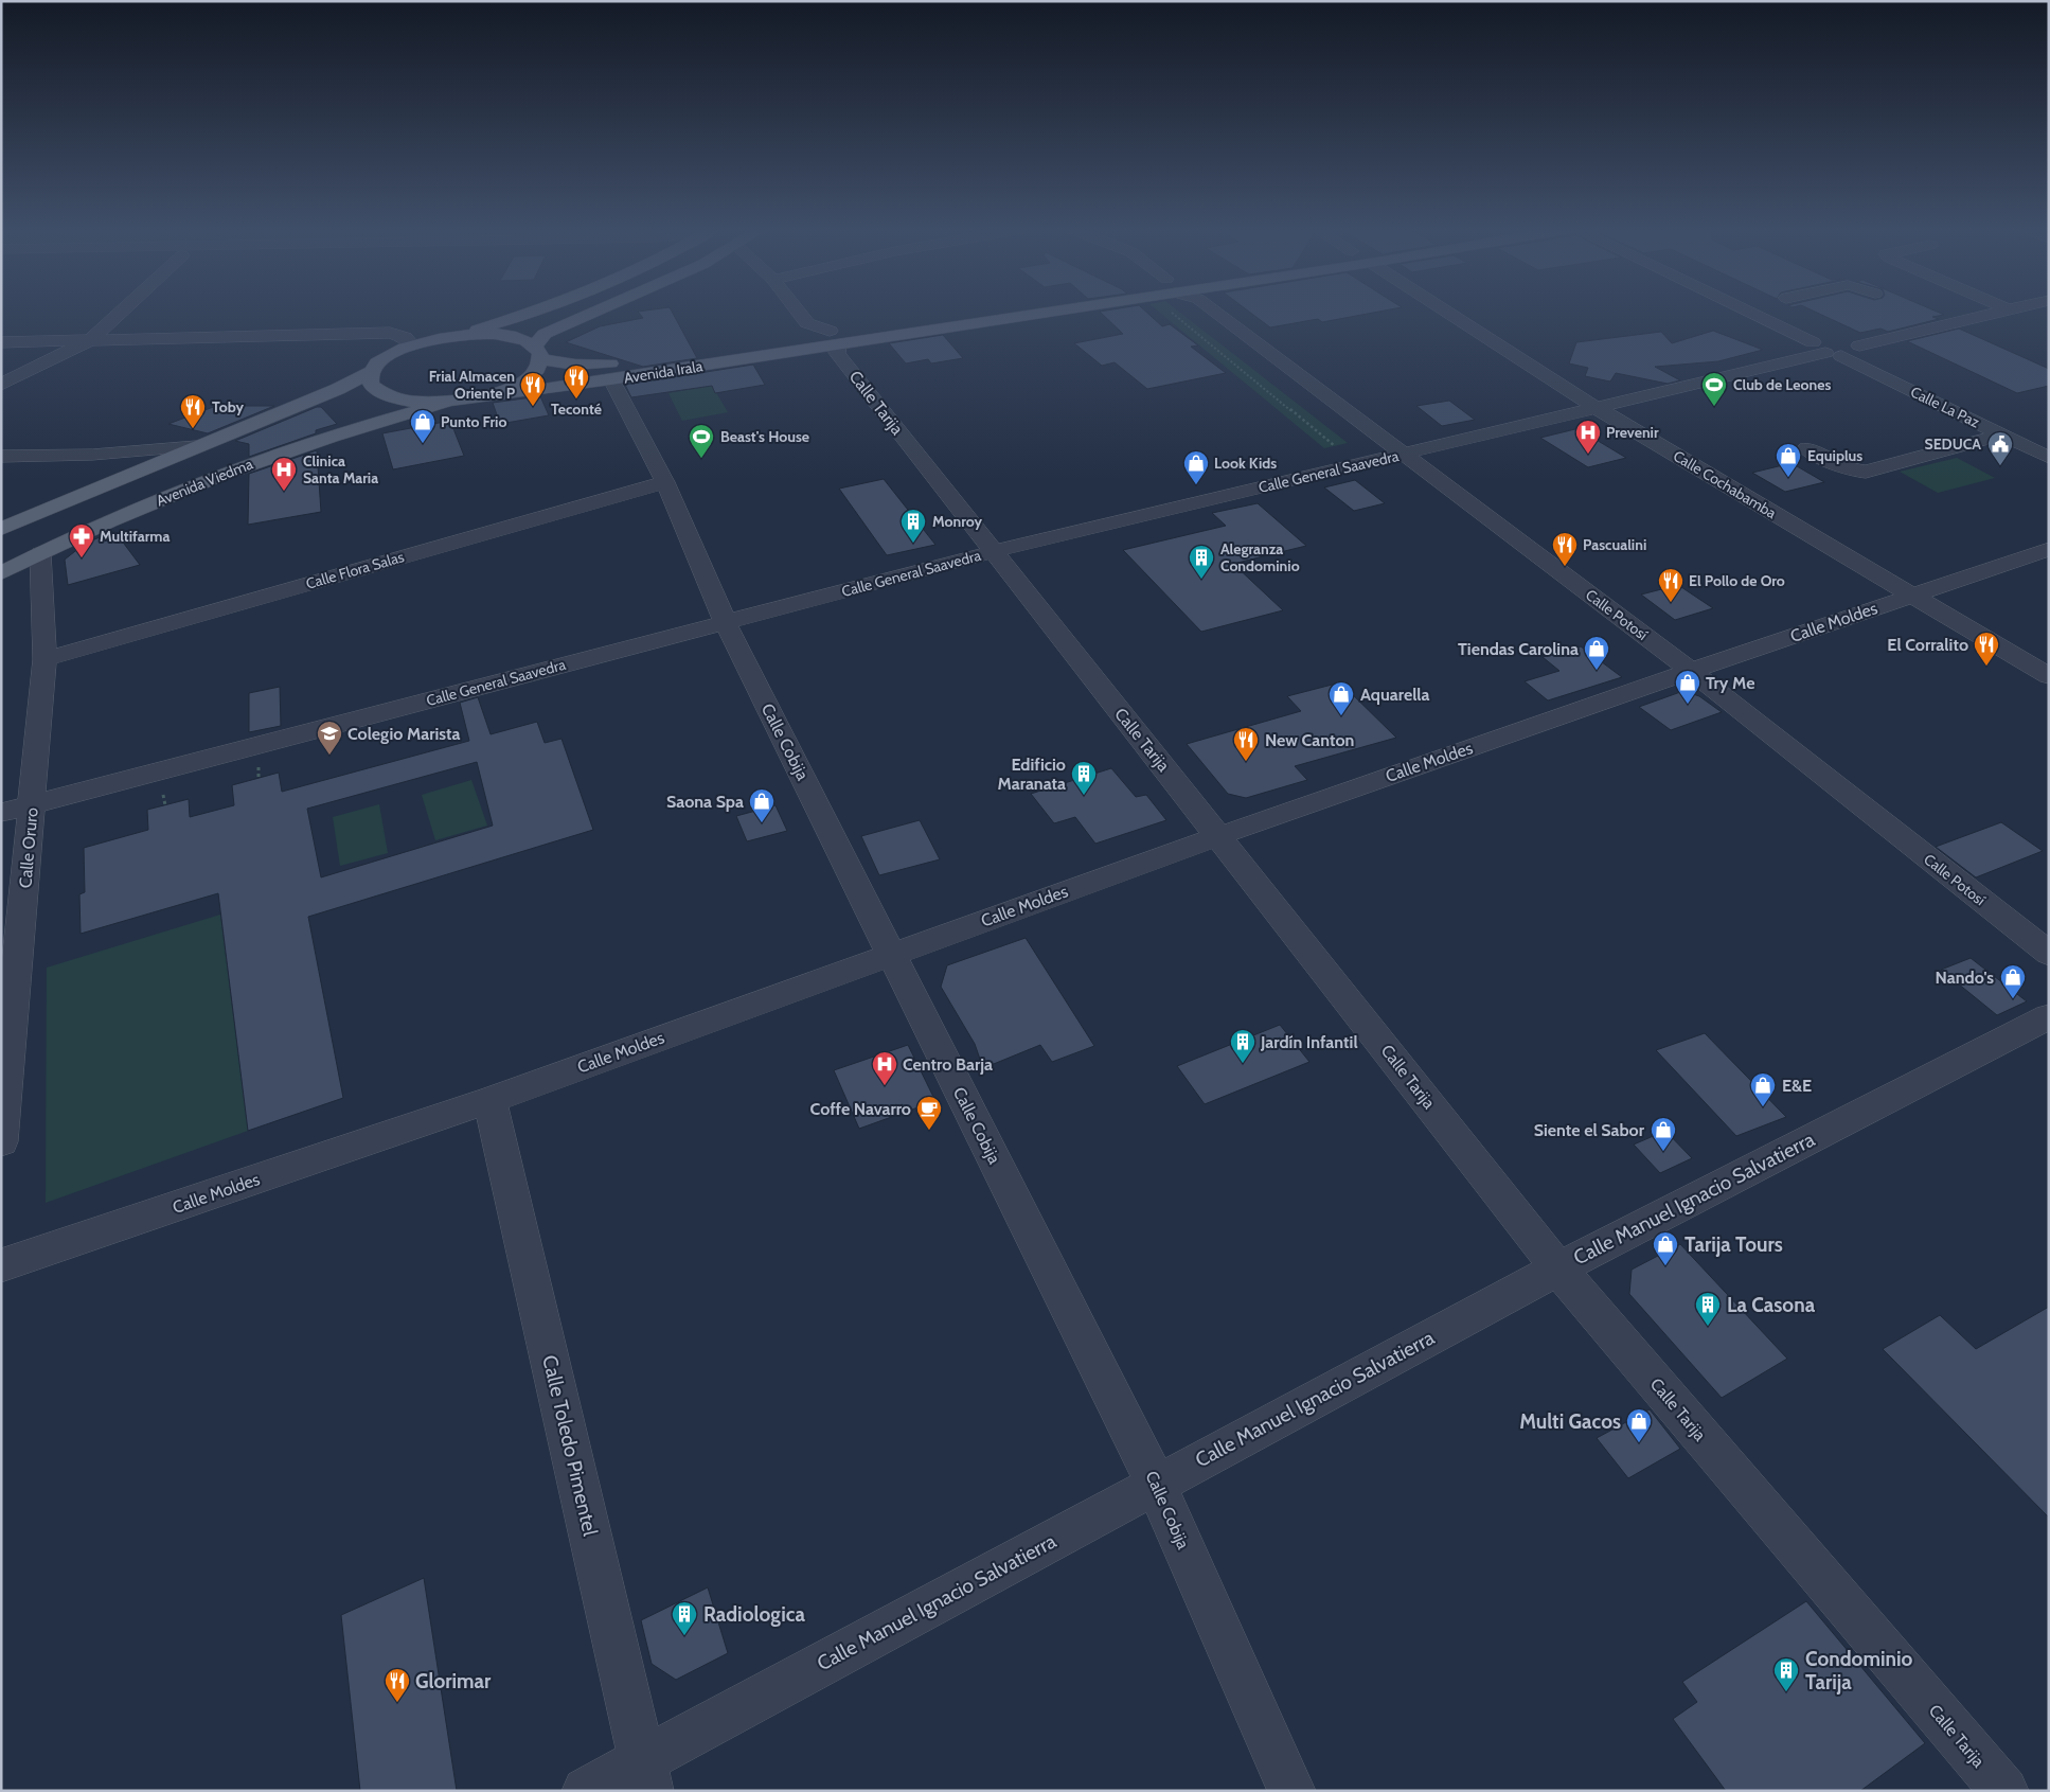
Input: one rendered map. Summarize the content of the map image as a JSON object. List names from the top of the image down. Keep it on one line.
{"streets":{"main road":["Avenida Irala","Avenida Viedma"],"street":["Calle Tarija","Calle La Paz","Calle General Saavedra","Calle Cochabamba","Calle Flora Salas","Calle Potosí","Calle Moldes","Calle Cobija","Calle Oruro","Calle Manuel Ignacio Salvatierra","Calle Toledo Pimentel"]},"crossings":[["Avenida Irala","Calle Tarija"],["Avenida Irala","Calle Cobija"],["Calle Tarija","Calle General Saavedra"],["Calle Tarija","Calle Moldes"],["Calle Tarija","Calle Manuel Ignacio Salvatierra"],["Calle La Paz","Calle General Saavedra"],["Calle General Saavedra","Calle Cochabamba"],["Calle General Saavedra","Calle Potosí"],["Calle General Saavedra","Calle Cobija"],["Calle General Saavedra","Calle Oruro"],["Avenida Viedma","Calle Oruro"],["Calle Cochabamba","Calle Moldes"],["Calle Flora Salas","Calle Cobija"],["Calle Flora Salas","Calle Oruro"],["Calle Potosí","Calle Moldes"],["Calle Moldes","Calle Cobija"],["Calle Moldes","Calle Toledo Pimentel"],["Calle Cobija","Calle Manuel Ignacio Salvatierra"],["Calle Manuel Ignacio Salvatierra","Calle Toledo Pimentel"]],"places":{"restaurant":["Teconté","Frial Almacen Oriente P","Toby","Pascualini","El Pollo de Oro","El Corralito","New Canton","Glorimar"],"sports":["Club de Leones","Beast's House"],"shop":["Punto Frio","Equiplus","Look Kids","Tiendas Carolina","Try Me","Aquarella","Saona Spa","Nando's","E&E","Siente el Sabor","Tarija Tours","Multi Gacos"],"hospital":["Prevenir","Clinica Santa Maria","Centro Barja"],"public building":["SEDUCA"],"building":["Monroy","Alegranza Condominio","Edificio Maranata","Jardín Infantil","La Casona","Radiologica","Condominio Tarija"],"pharmacy":["Multifarma"],"school or university":["Colegio Marista"],"cafe":["Coffe Navarro"]}}
